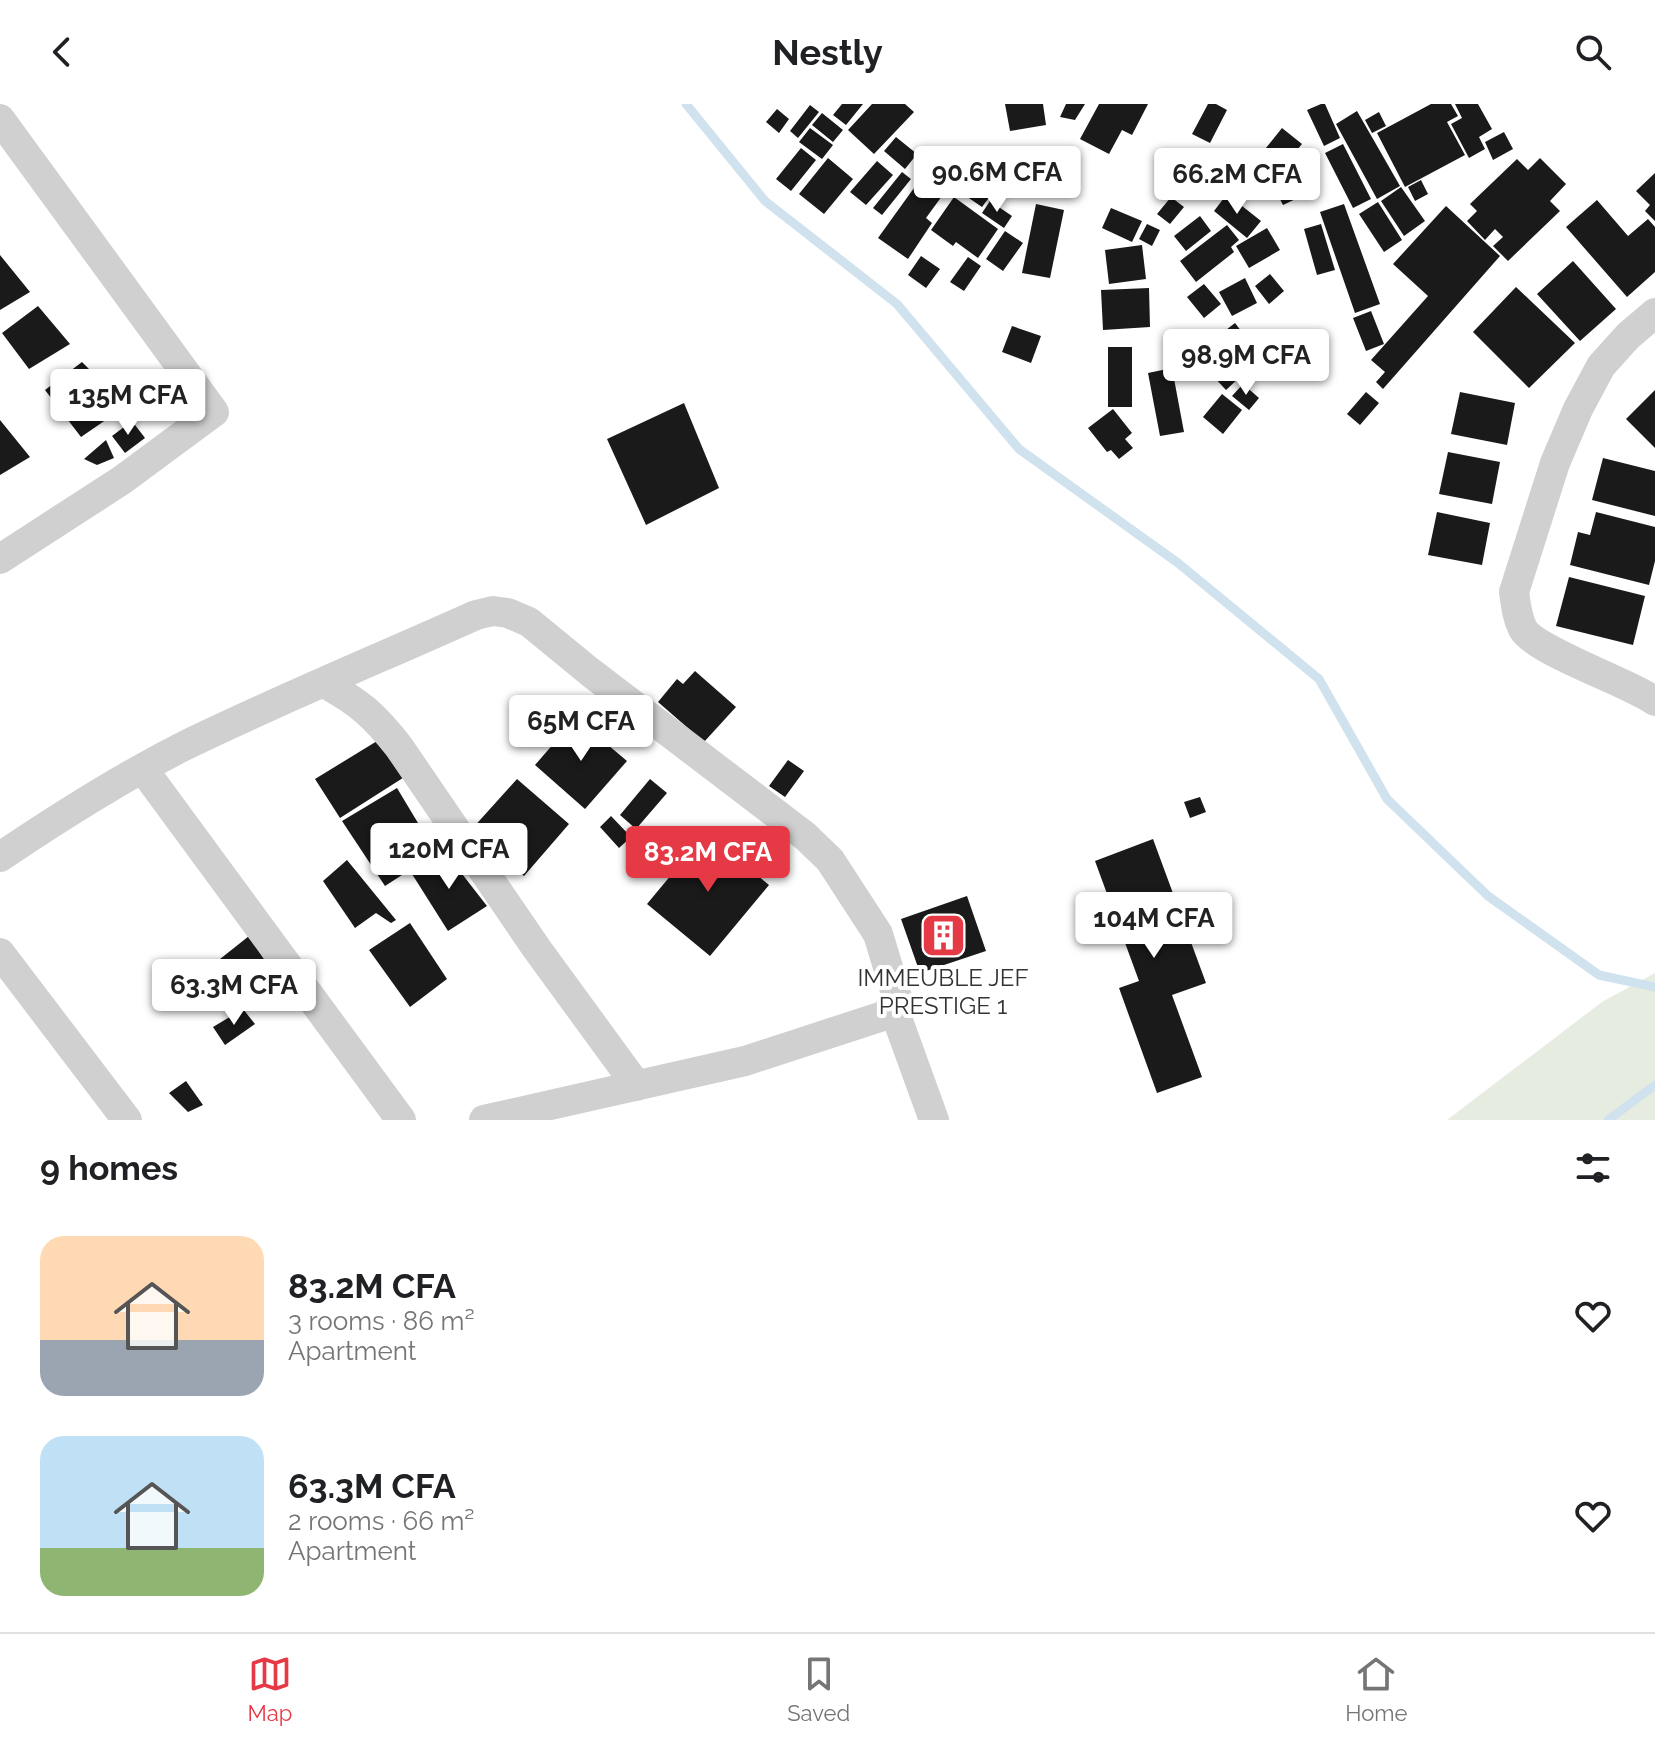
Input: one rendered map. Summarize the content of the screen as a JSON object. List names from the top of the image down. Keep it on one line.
{"places":{"building":["IMMEUBLE JEF PRESTIGE 1"]},"page":{"header":"Nestly","price":["90.6M CFA","66.2M CFA","98.9M CFA","135M CFA","65M CFA","120M CFA","83.2M CFA","104M CFA","63.3M CFA"],"heading":"9 homes","list":[{"name":"83.2M CFA","note":"3 rooms · 86 m² · Apartment"},{"name":"63.3M CFA","note":"2 rooms · 66 m² · Apartment"}],"tabs":["Map","Saved","Home"]}}
